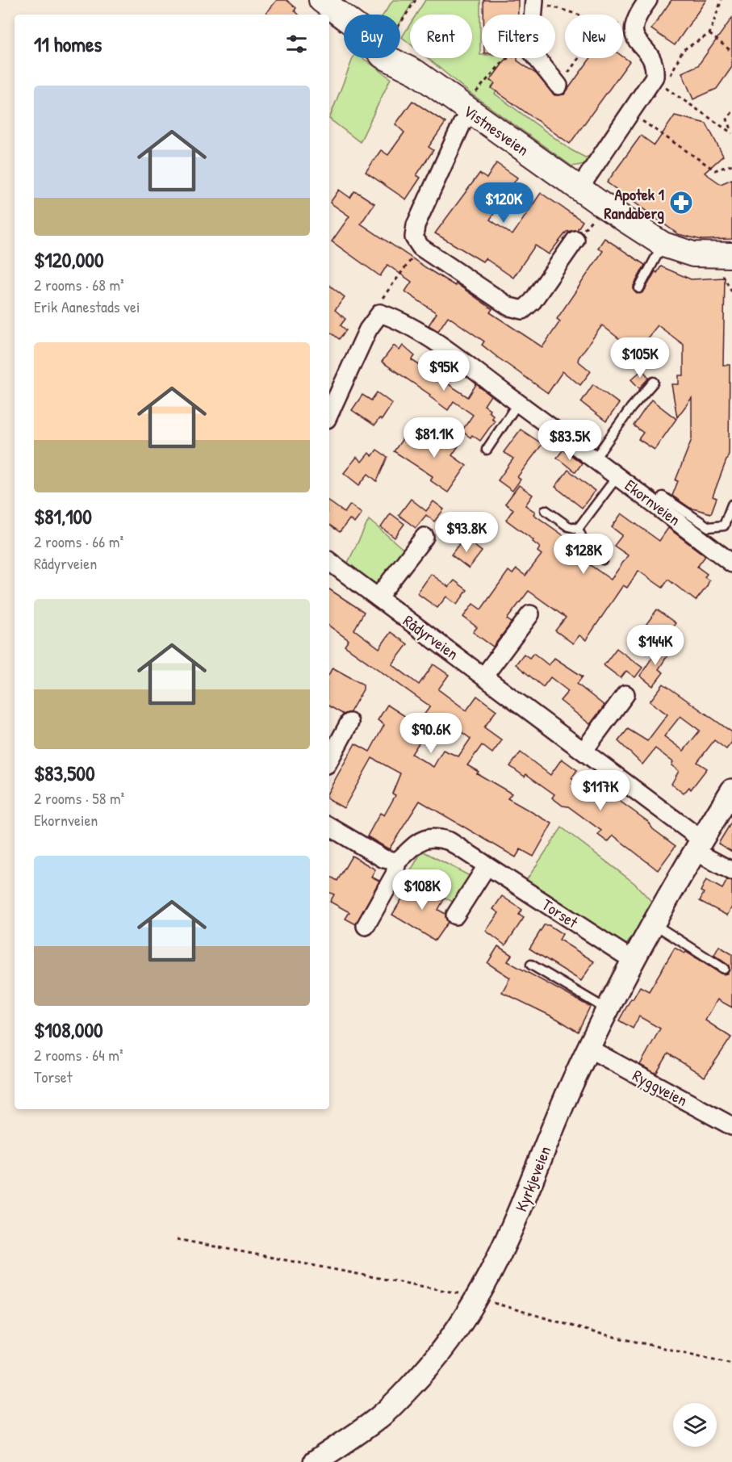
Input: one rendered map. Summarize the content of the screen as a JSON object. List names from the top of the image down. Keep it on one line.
{"streets":{"main road":["Vistnesveien"],"street":["Ekornveien","Rådyrveien","Torset","Ryggveien","Kyrkjeveien"]},"crossings":[["Rådyrveien","Kyrkjeveien"],["Torset","Kyrkjeveien"],["Ryggveien","Kyrkjeveien"]],"places":{"pharmacy":["Apotek 1 Randaberg"]},"page":{"chip":["Buy","Rent","Filters","New"],"heading":"11 homes","list":[{"name":"$120,000","note":"2 rooms · 68 m² · Erik Aanestads vei"},{"name":"$81,100","note":"2 rooms · 66 m² · Rådyrveien"},{"name":"$83,500","note":"2 rooms · 58 m² · Ekornveien"},{"name":"$108,000","note":"2 rooms · 64 m² · Torset"}],"price":["$120K","$105K","$95K","$81.1K","$83.5K","$93.8K","$128K","$144K","$90.6K","$117K","$108K"]}}
